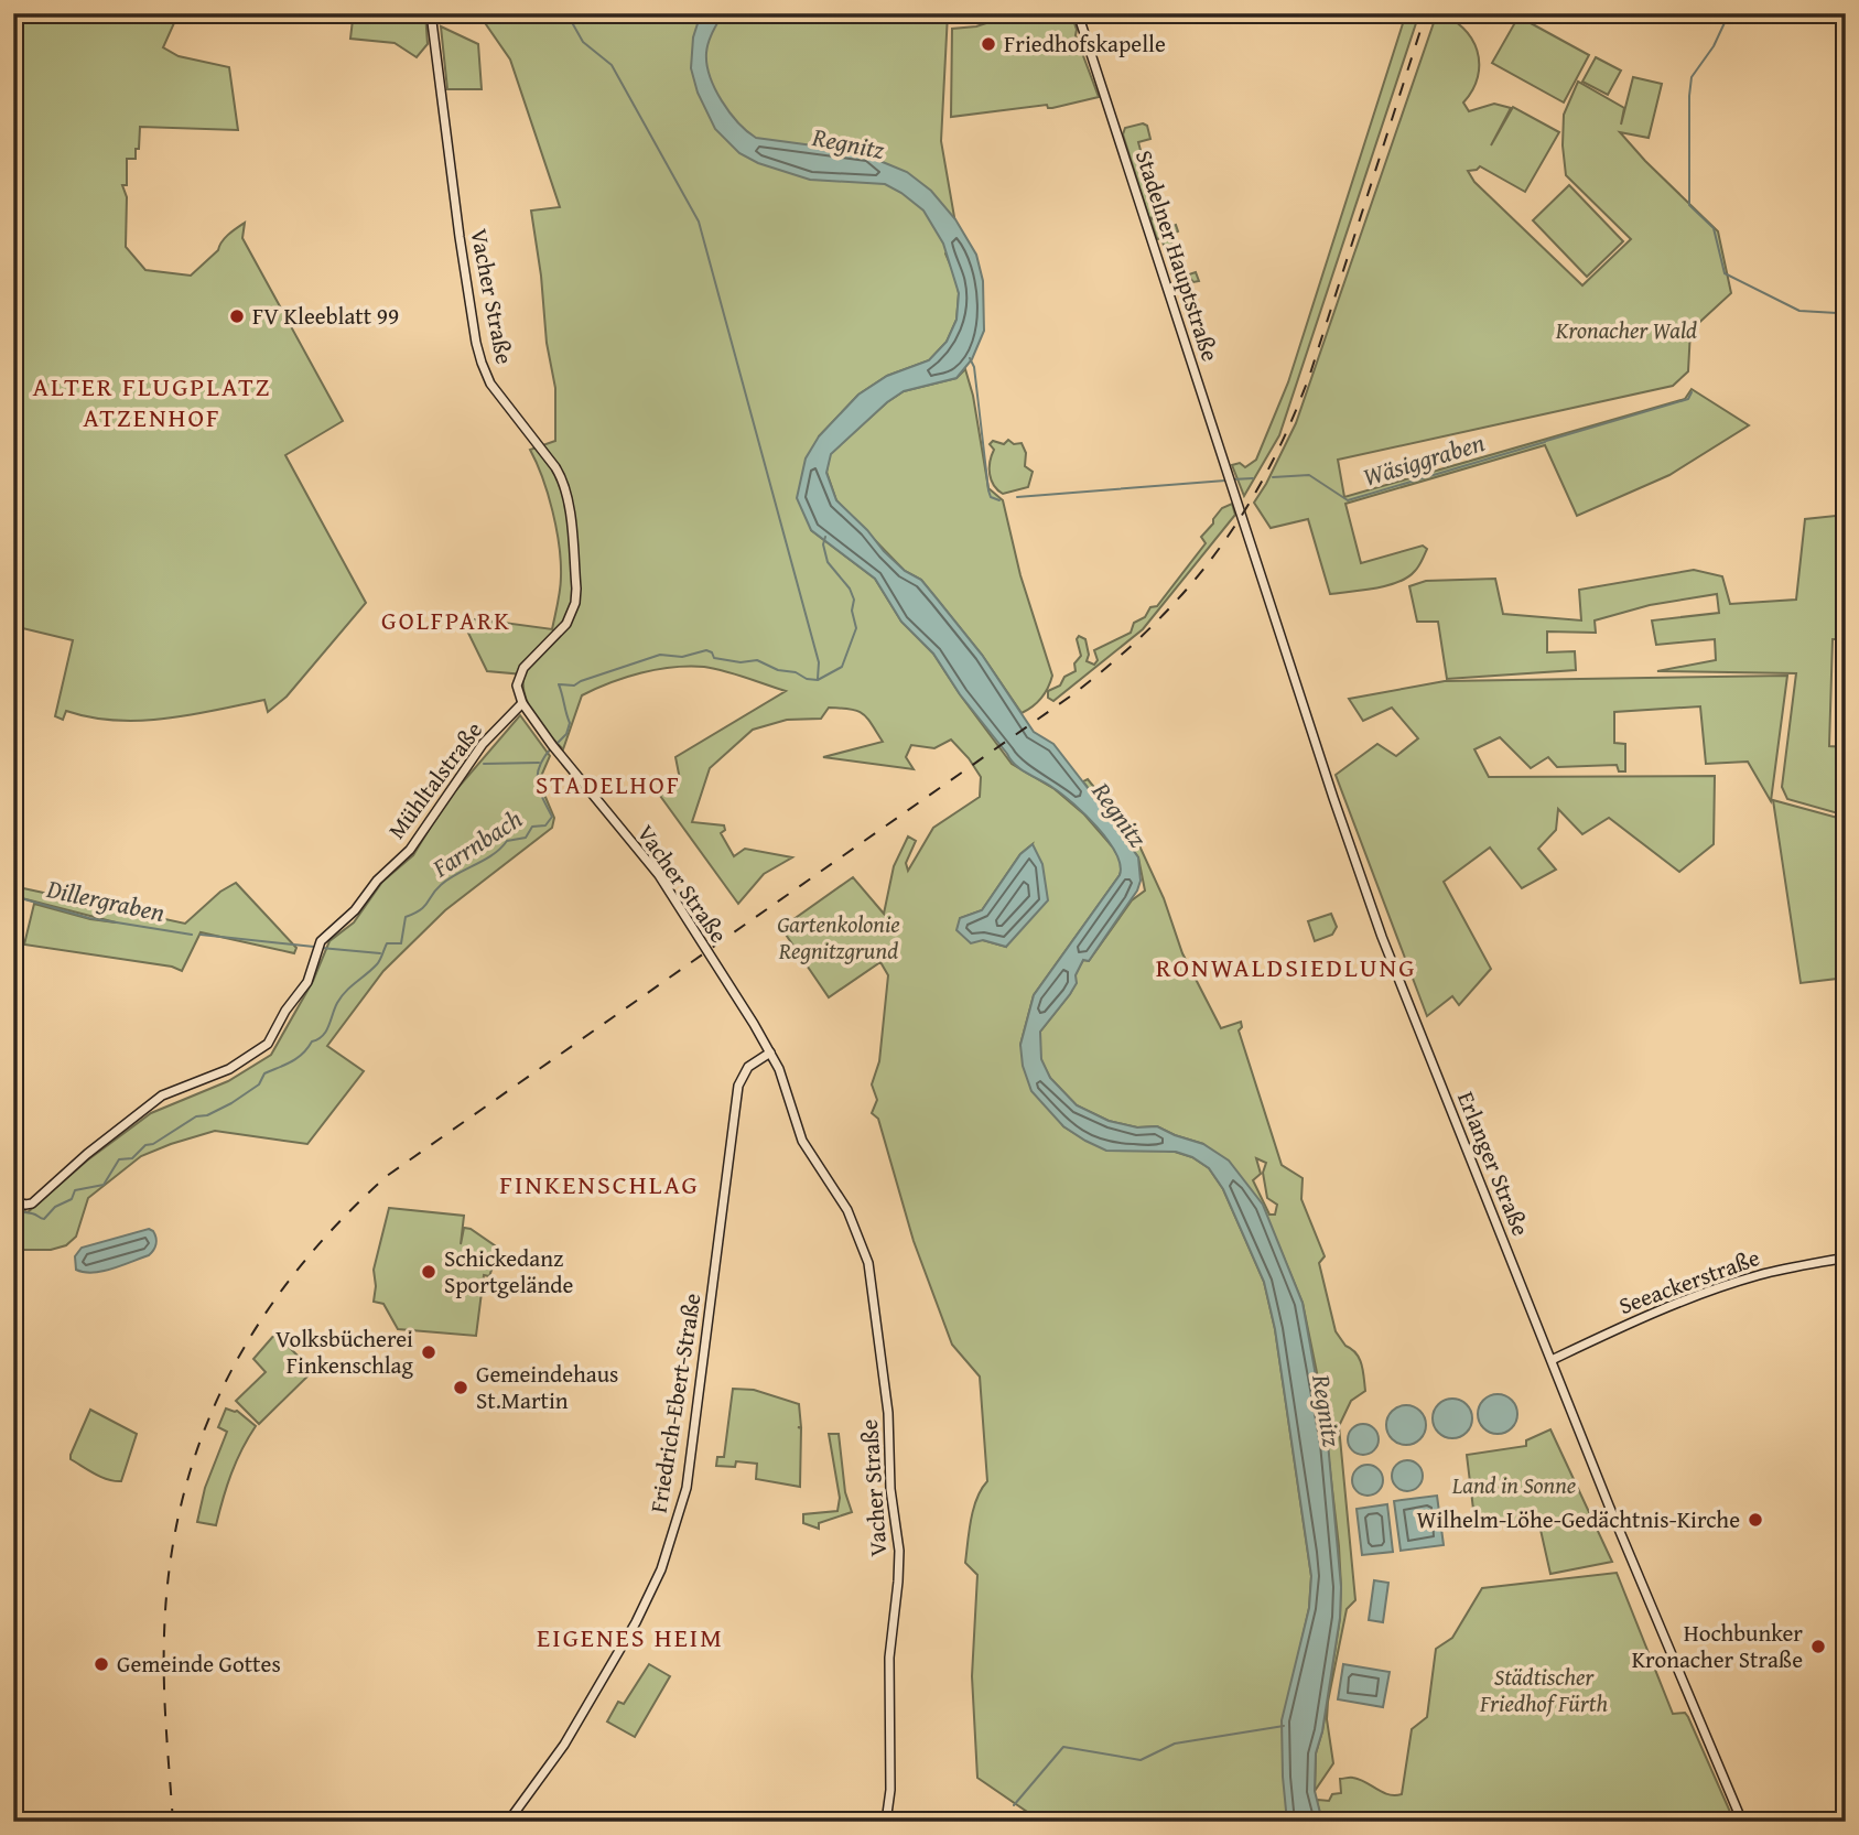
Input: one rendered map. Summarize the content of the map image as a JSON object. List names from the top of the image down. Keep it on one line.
{"streets":{"street":["Stadelner Hauptstraße","Vacher Straße","Mühltalstraße","Erlanger Straße","Seeackerstraße","Friedrich-Ebert-Straße"]},"crossings":[["Stadelner Hauptstraße","Erlanger Straße"],["Vacher Straße","Mühltalstraße"],["Vacher Straße","Friedrich-Ebert-Straße"],["Erlanger Straße","Seeackerstraße"]],"districts":["ALTER FLUGPLATZ ATZENHOF","GOLFPARK","STADELHOF","RONWALDSIEDLUNG","FINKENSCHLAG","EIGENES HEIM"],"water":["Regnitz","Wäsiggraben","Farrnbach","Dillergraben"],"parks":["Kronacher Wald","Gartenkolonie Regnitzgrund","Land in Sonne","Städtischer Friedhof Fürth"],"places":["Friedhofskapelle","FV Kleeblatt 99","Schickedanz Sportgelände","Volksbücherei Finkenschlag","Gemeindehaus St.Martin","Wilhelm-Löhe-Gedächtnis-Kirche","Hochbunker Kronacher Straße","Gemeinde Gottes"]}
